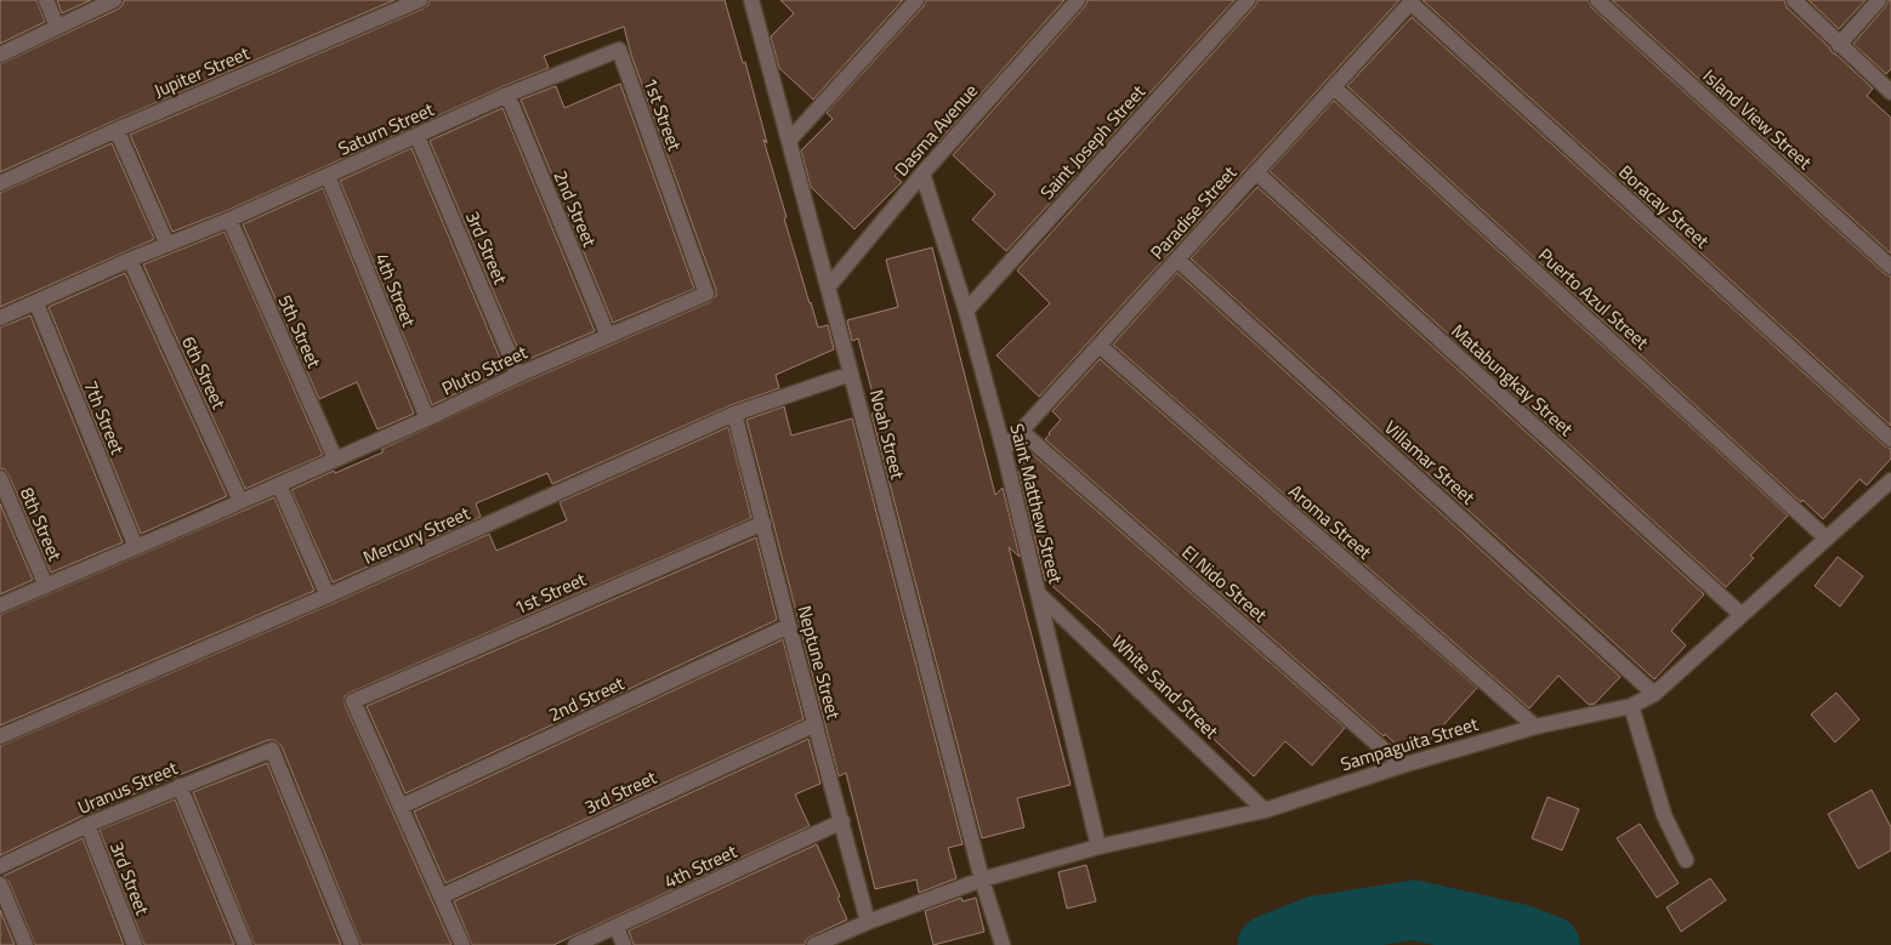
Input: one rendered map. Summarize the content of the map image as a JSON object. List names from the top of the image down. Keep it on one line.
{"streets":{"street":["Jupiter Street","1st Street","Island View Street","Saturn Street","Dasma Avenue","Saint Joseph Street","Boracay Street","2nd Street","Paradise Street","3rd Street","4th Street","Puerto Azul Street","5th Street","Pluto Street","6th Street","Matabungkay Street","7th Street","Noah Street","Villamar Street","Saint Matthew Street","Aroma Street","8th Street","Mercury Street","El Nido Street","Neptune Street","White Sand Street","Sampaguita Street","Uranus Street"]},"crossings":[["1st Street","Saturn Street"],["1st Street","2nd Street"],["1st Street","Pluto Street"],["1st Street","Neptune Street"],["Saturn Street","2nd Street"],["Saturn Street","3rd Street"],["Saturn Street","4th Street"],["Saturn Street","5th Street"],["Saturn Street","6th Street"],["Saturn Street","7th Street"],["Dasma Avenue","Noah Street"],["Dasma Avenue","Saint Matthew Street"],["Saint Joseph Street","Saint Matthew Street"],["Boracay Street","Paradise Street"],["2nd Street","Pluto Street"],["2nd Street","Neptune Street"],["Paradise Street","Puerto Azul Street"],["Paradise Street","Matabungkay Street"],["Paradise Street","Villamar Street"],["Paradise Street","Saint Matthew Street"],["Paradise Street","Aroma Street"],["Paradise Street","El Nido Street"],["3rd Street","Pluto Street"],["3rd Street","Neptune Street"],["3rd Street","Uranus Street"],["4th Street","Pluto Street"],["4th Street","Neptune Street"],["Puerto Azul Street","Sampaguita Street"],["5th Street","Pluto Street"],["Pluto Street","6th Street"],["Pluto Street","7th Street"],["Pluto Street","8th Street"],["Matabungkay Street","Sampaguita Street"],["Noah Street","Mercury Street"],["Noah Street","Sampaguita Street"],["Villamar Street","Sampaguita Street"],["Saint Matthew Street","White Sand Street"],["Saint Matthew Street","Sampaguita Street"],["Aroma Street","Sampaguita Street"],["Mercury Street","Neptune Street"],["El Nido Street","Sampaguita Street"],["Neptune Street","Sampaguita Street"],["White Sand Street","Sampaguita Street"]]}
